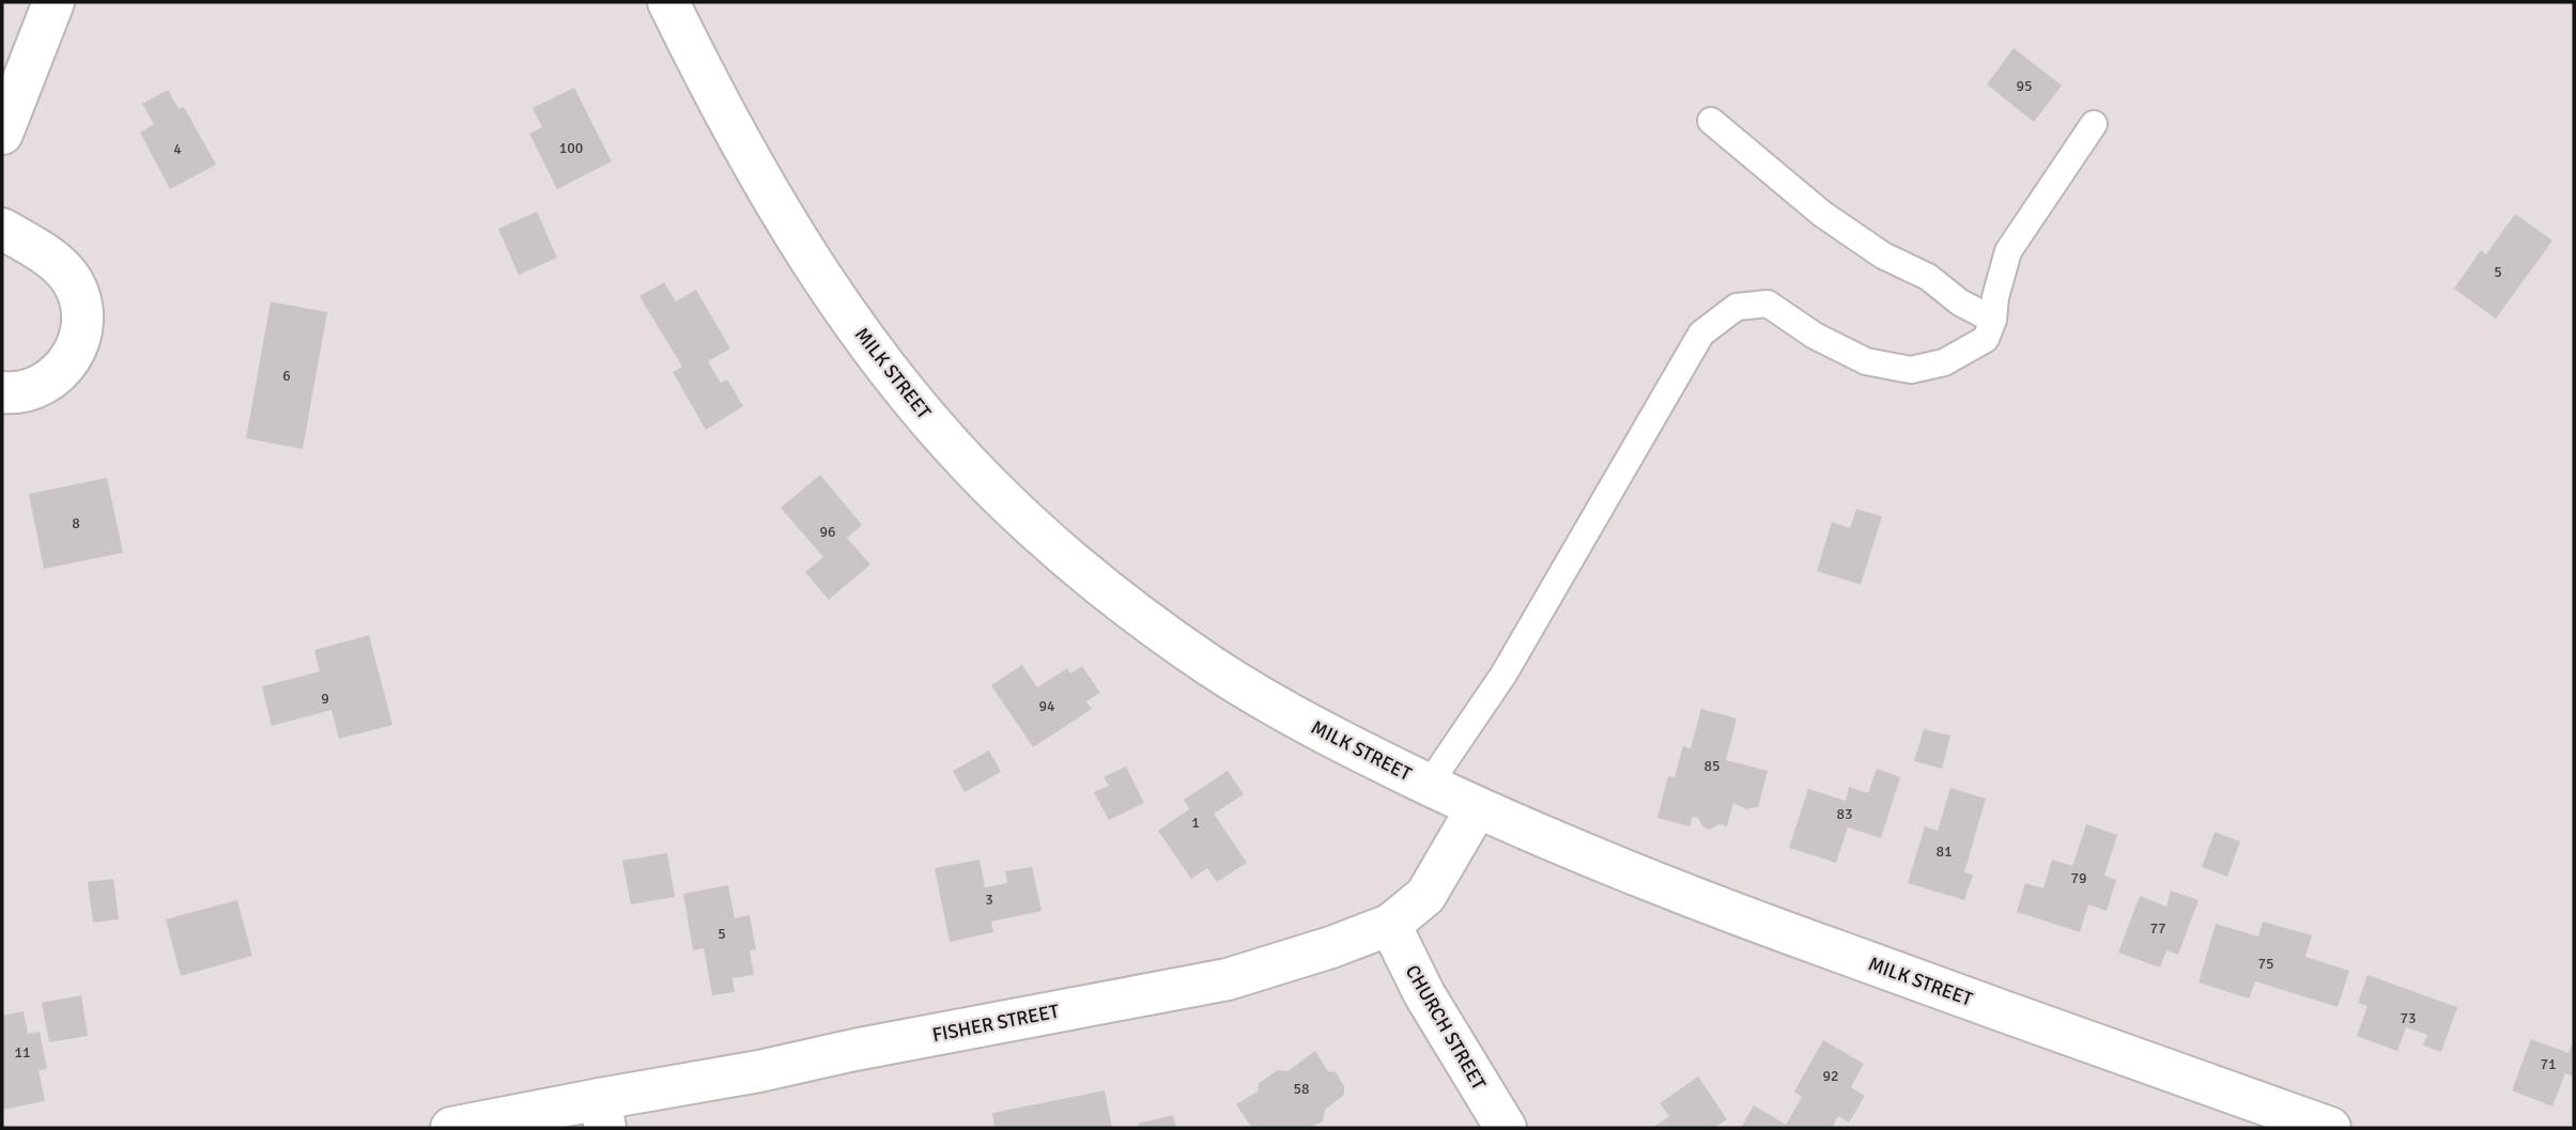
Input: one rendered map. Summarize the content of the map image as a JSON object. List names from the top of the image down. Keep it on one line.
{"streets":{"main road":["MILK STREET","FISHER STREET","CHURCH STREET"]},"crossings":[["MILK STREET","FISHER STREET"],["FISHER STREET","CHURCH STREET"]],"house_numbers":["95","100","4","5","6","8","96","9","94","85","83","1","81","79","3","77","5","75","73","11","71","92","58"]}
